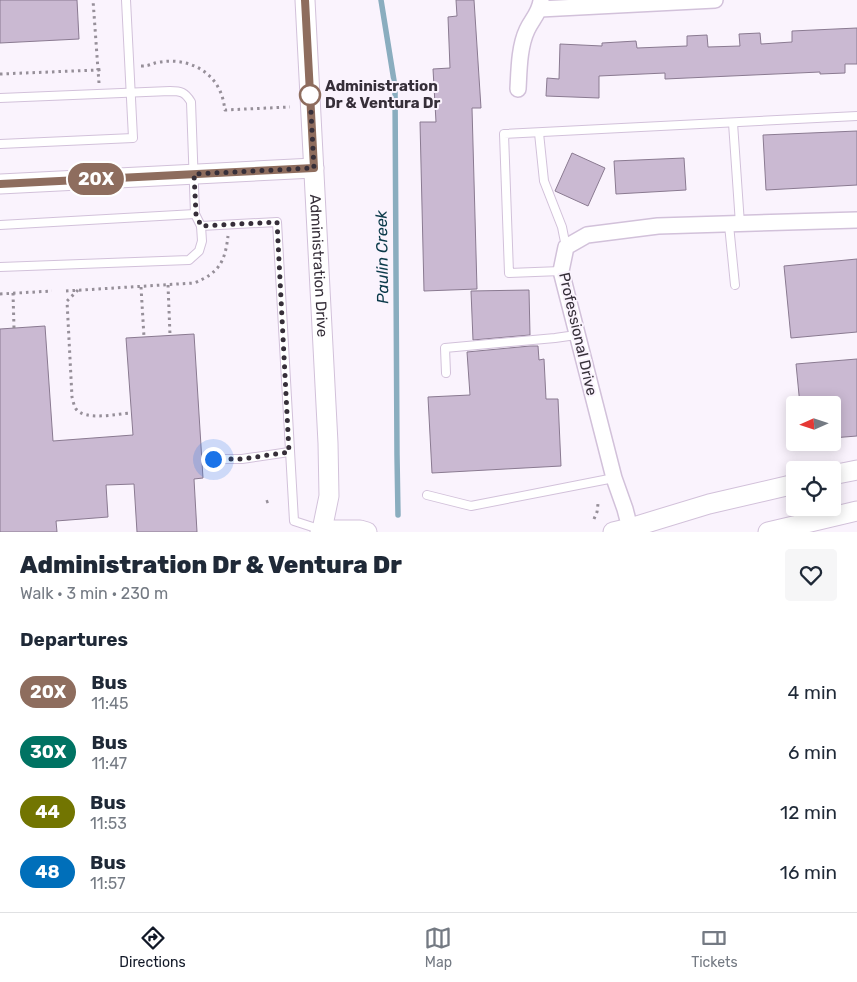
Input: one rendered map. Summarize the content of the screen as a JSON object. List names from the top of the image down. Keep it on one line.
{"streets":{"street":["Administration Drive","Professional Drive"]},"water":["Paulin Creek"],"places":["Administration Dr & Ventura Dr"],"lines":["bus line 20X"],"north":"left","page":{"on_map":"20X","heading":[["Administration Dr & Ventura Dr","Walk · 3 min · 230 m"],"Departures"],"list":[{"mark":"20X","name":"Bus","note":"11:45","value":"4 min"},{"mark":"30X","name":"Bus","note":"11:47","value":"6 min"},{"mark":"44","name":"Bus","note":"11:53","value":"12 min"},{"mark":"48","name":"Bus","note":"11:57","value":"16 min"}],"tabs":["Directions","Map","Tickets"]}}
